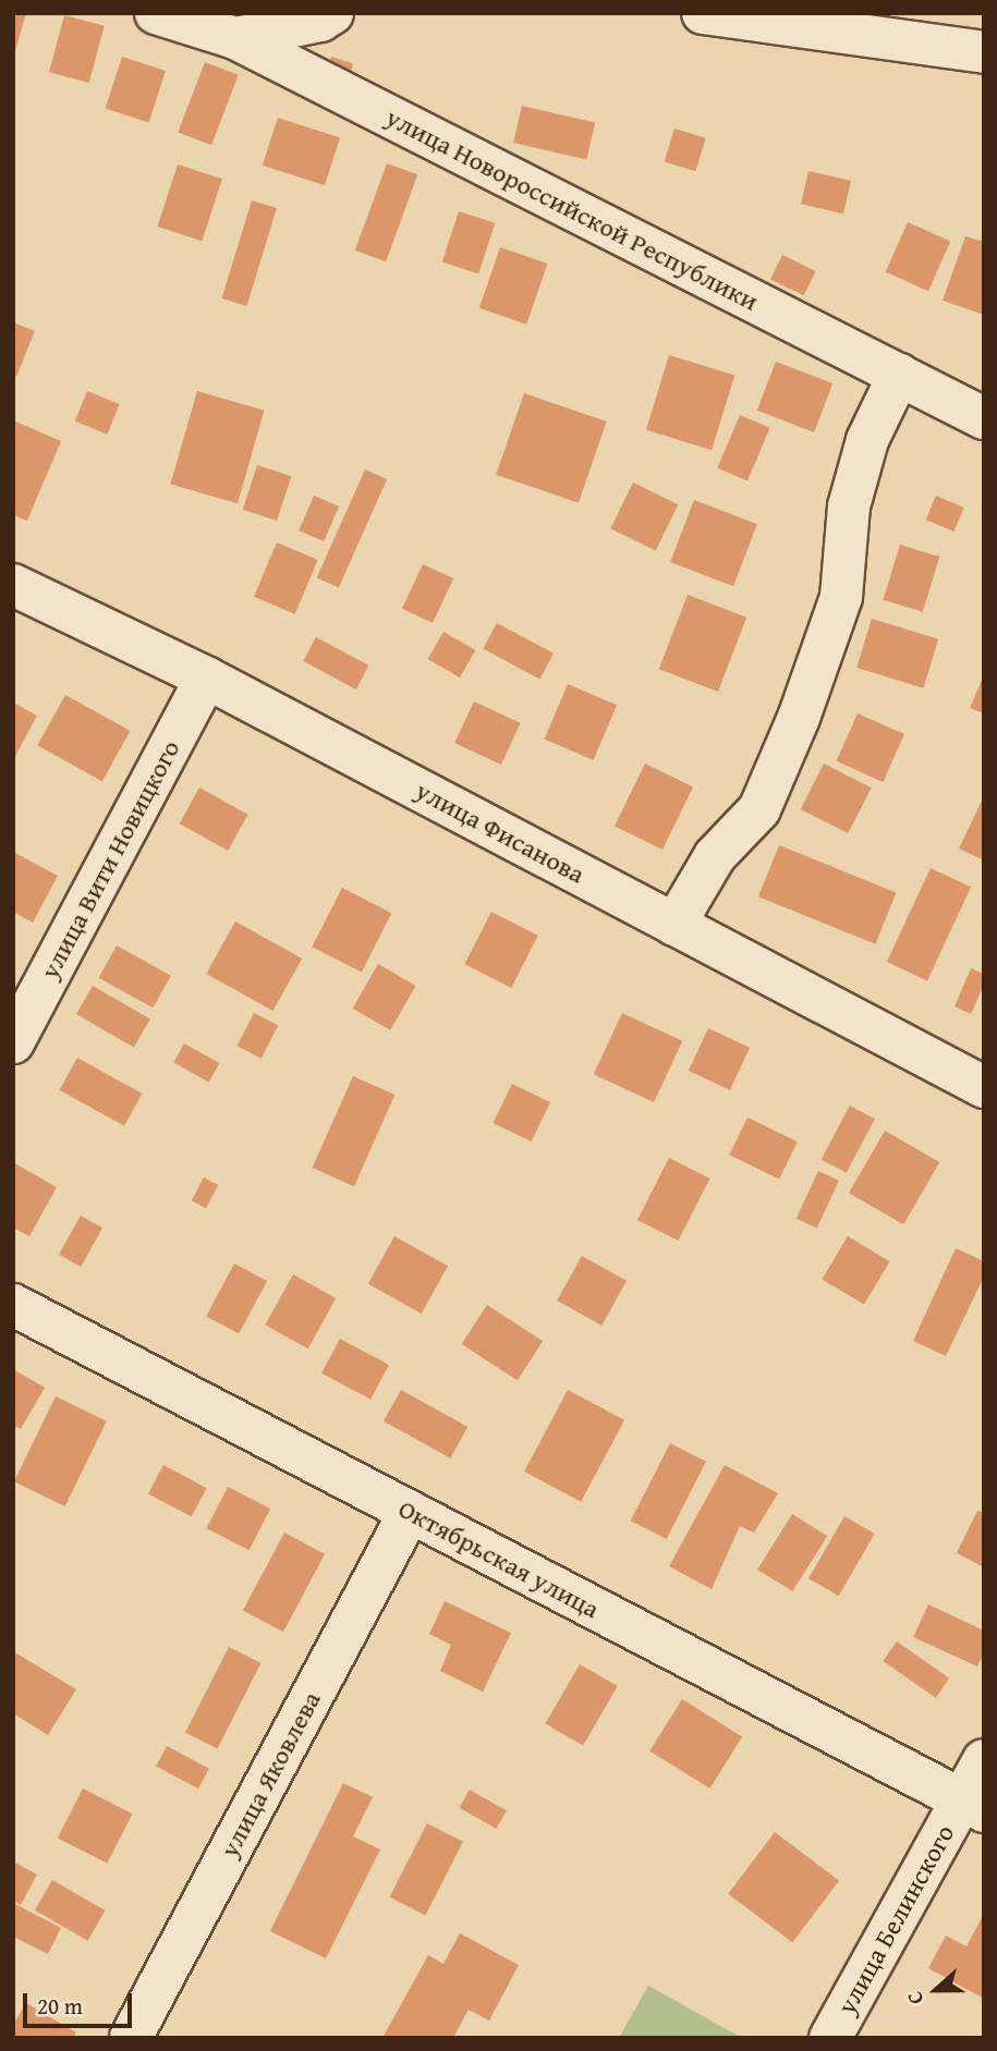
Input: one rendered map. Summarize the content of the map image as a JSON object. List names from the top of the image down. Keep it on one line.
{"streets":{"street":["улица Новороссийской Республики","улица Фисанова","улица Вити Новицкого","Октябрьская улица","улица Яковлева","улица Белинского"]},"crossings":[["улица Фисанова","улица Вити Новицкого"],["Октябрьская улица","улица Яковлева"],["Октябрьская улица","улица Белинского"]],"scale_bar":"20 m","north":"left"}
